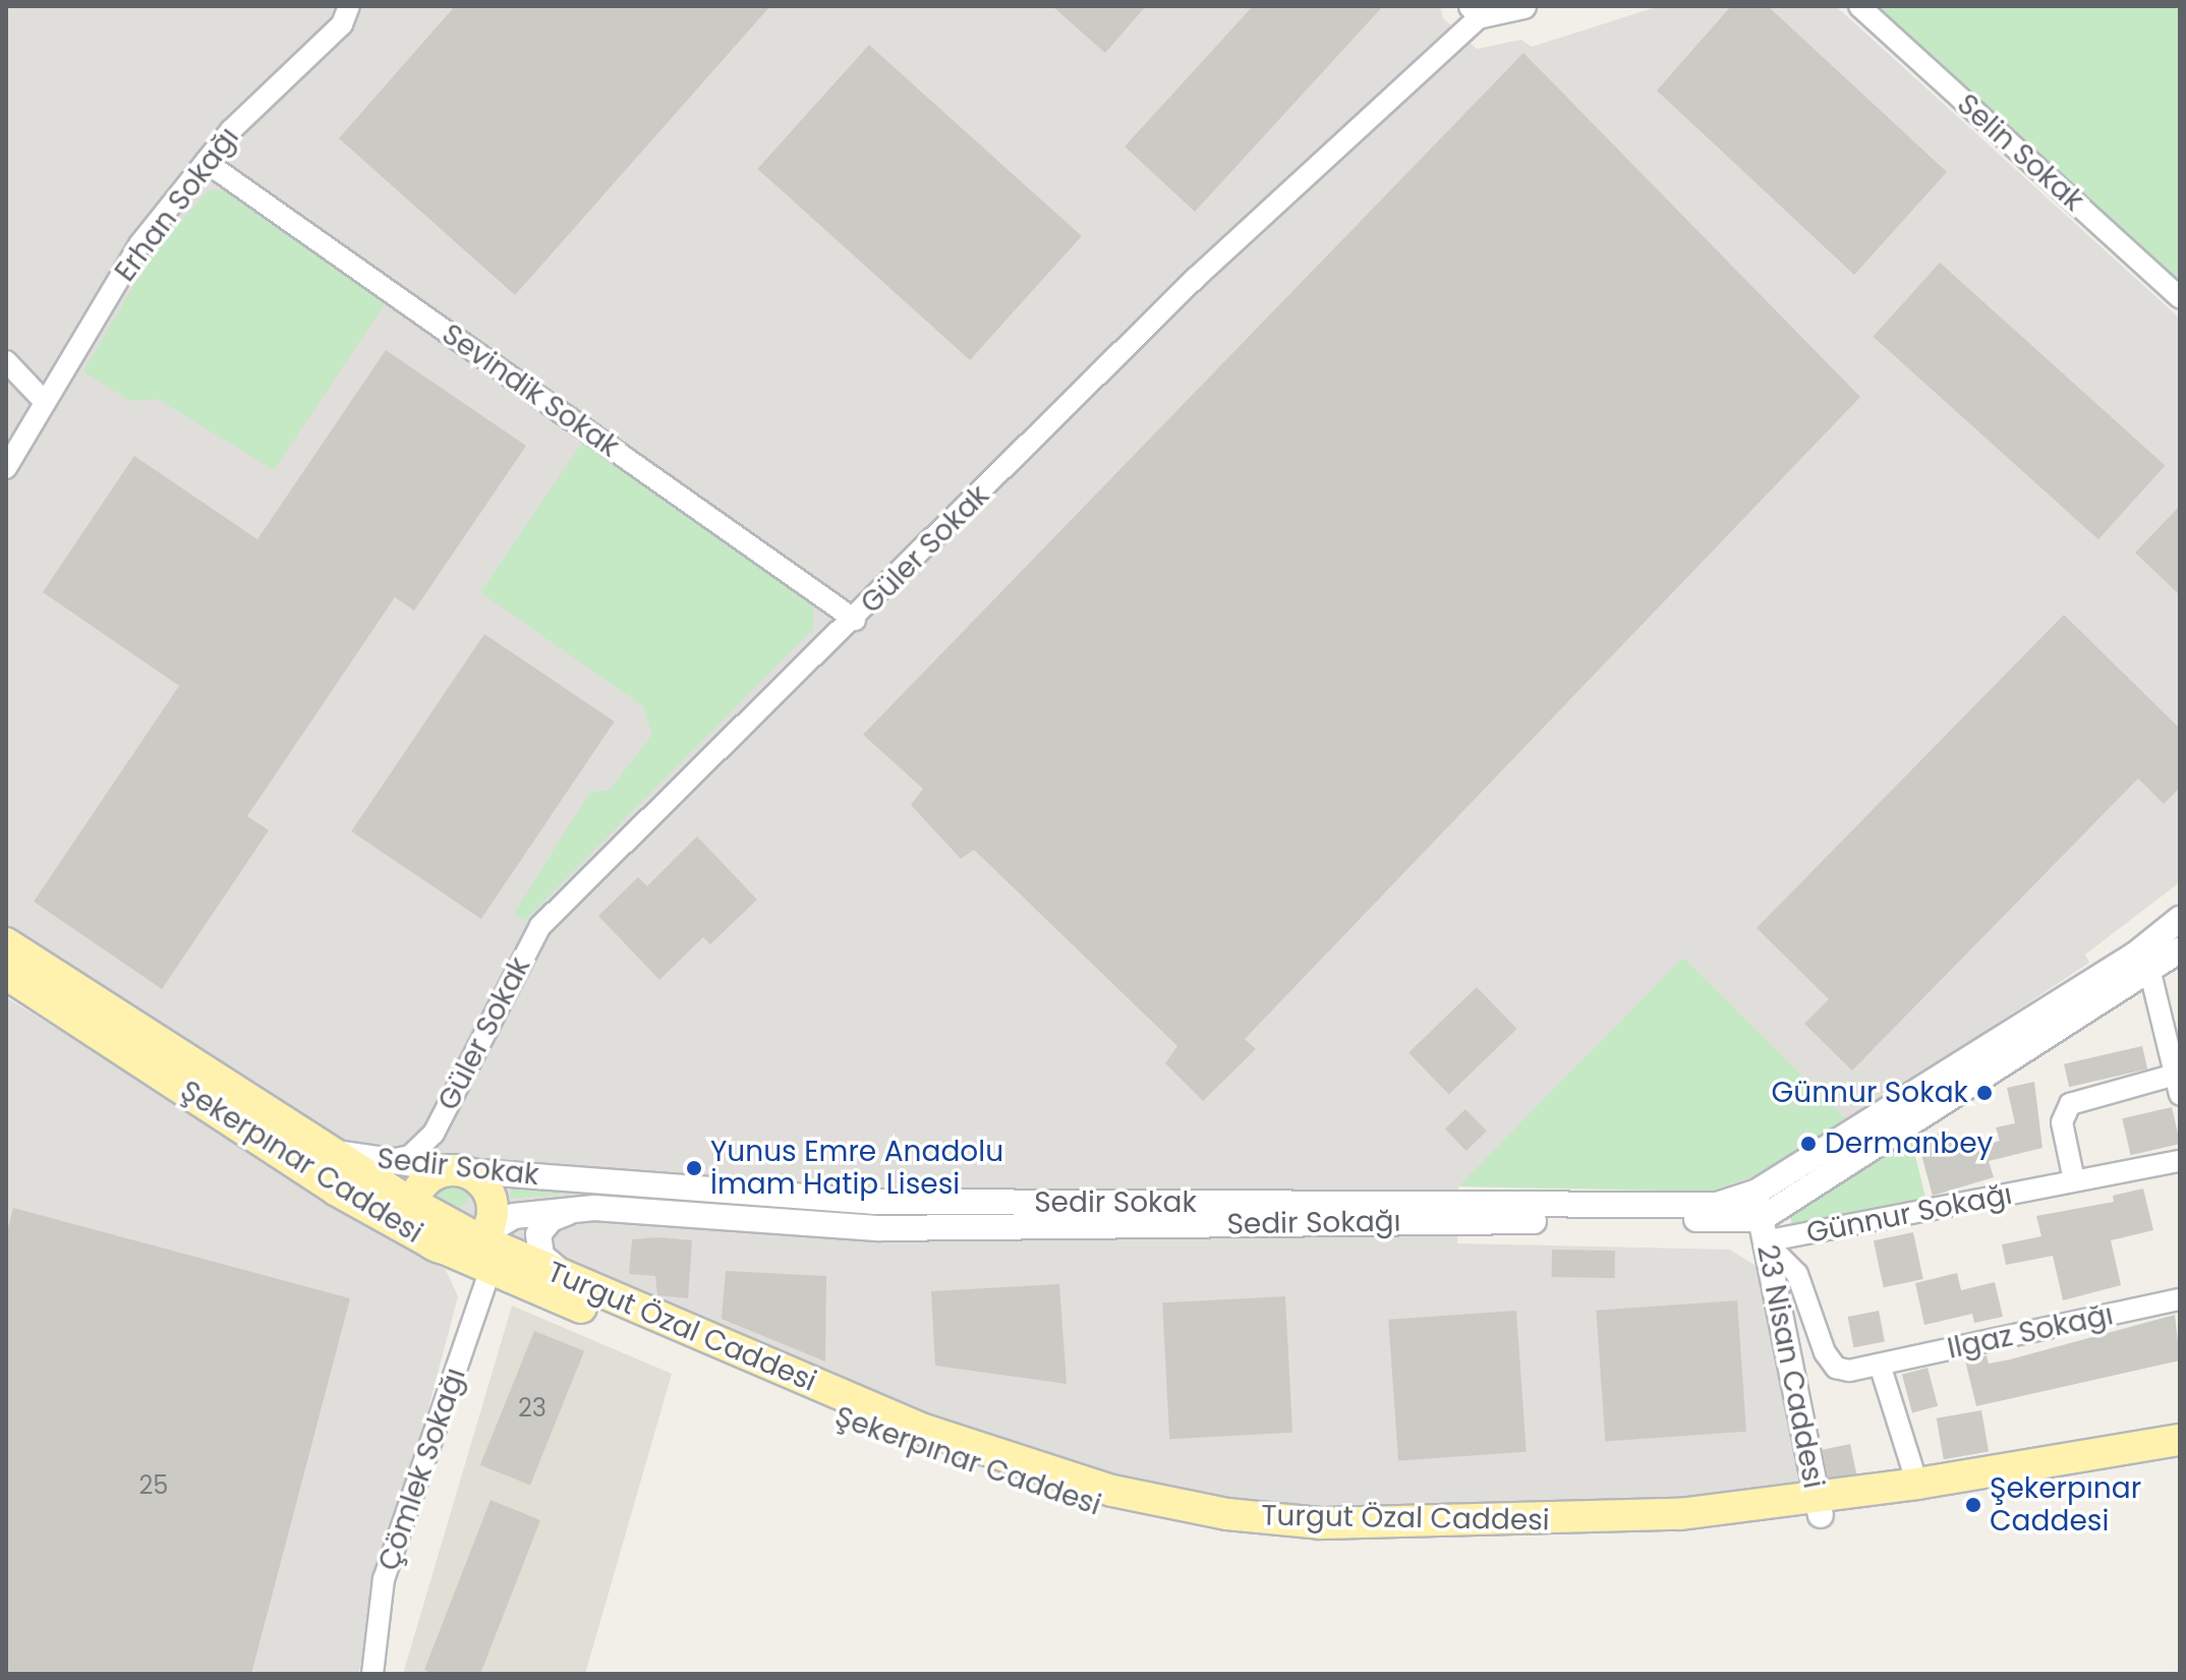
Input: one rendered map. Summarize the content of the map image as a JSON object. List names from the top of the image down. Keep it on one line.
{"streets":{"main road":["Şekerpınar Caddesi","Turgut Özal Caddesi"],"street":["Selin Sokak","Erhan Sokağı","Sevindik Sokak","Güler Sokak","Sedir Sokak","Günnur Sokağı","Sedir Sokağı","Ilgaz Sokağı","23 Nisan Caddesi","Çömlek Sokağı"]},"crossings":[["Erhan Sokağı","Sevindik Sokak"],["Sevindik Sokak","Güler Sokak"],["Şekerpınar Caddesi","Sedir Sokağı"],["Şekerpınar Caddesi","Turgut Özal Caddesi"],["Şekerpınar Caddesi","23 Nisan Caddesi"],["Şekerpınar Caddesi","Çömlek Sokağı"],["Sedir Sokak","Turgut Özal Caddesi"],["Sedir Sokak","23 Nisan Caddesi"],["Günnur Sokağı","Sedir Sokağı"],["Günnur Sokağı","Ilgaz Sokağı"],["Günnur Sokağı","23 Nisan Caddesi"],["Sedir Sokağı","Turgut Özal Caddesi"],["Sedir Sokağı","23 Nisan Caddesi"],["Sedir Sokağı","Çömlek Sokağı"],["Turgut Özal Caddesi","23 Nisan Caddesi"],["Turgut Özal Caddesi","Çömlek Sokağı"]],"places":["Günnur Sokak","Dermanbey","Yunus Emre Anadolu İmam Hatip Lisesi","Şekerpınar Caddesi"],"house_numbers":["23","25"]}
